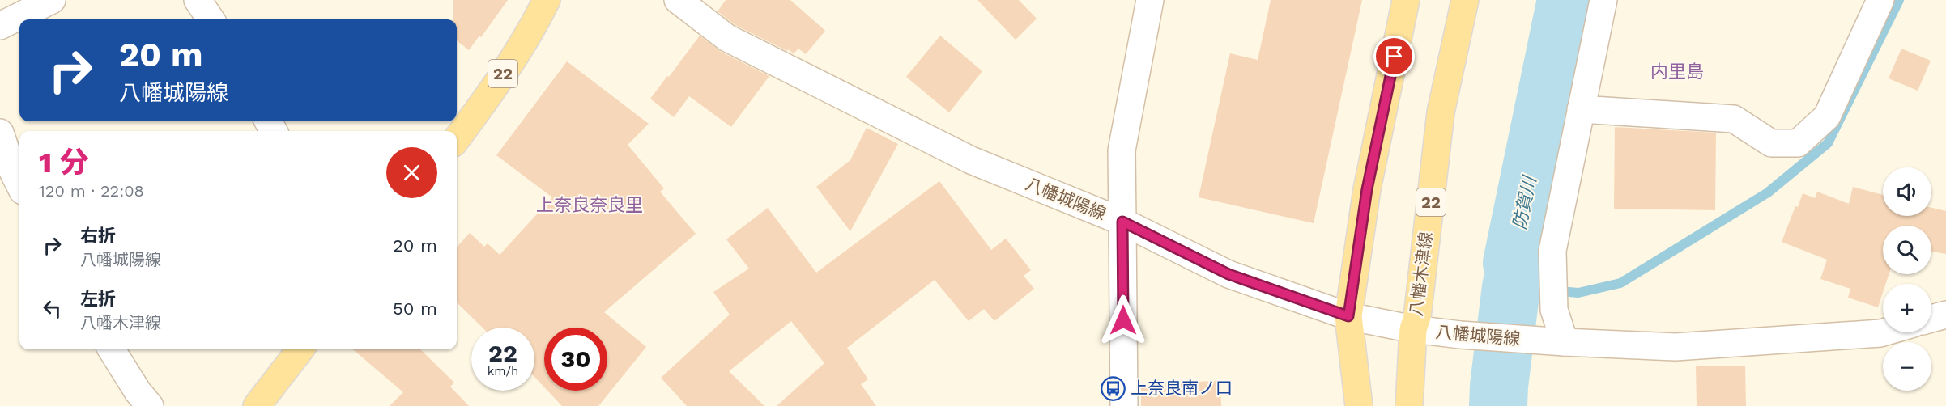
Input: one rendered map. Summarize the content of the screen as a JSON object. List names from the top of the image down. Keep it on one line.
{"streets":{"main road":["22","八幡木津線"],"street":["八幡城陽線"]},"crossings":[["八幡城陽線","八幡木津線"]],"districts":["内里島","上奈良奈良里"],"water":["防賀川"],"places":{"bus stop":["上奈良南ノ口"]},"page":{"turn":["20 m","八幡城陽線"],"heading":["1 分","120 m · 22:08"],"map_buttons":["+","−"],"list":[{"name":"右折","note":"八幡城陽線","value":"20 m"},{"name":"左折","note":"八幡木津線","value":"50 m"}],"speed":"22 km/h","limit":"30"}}
